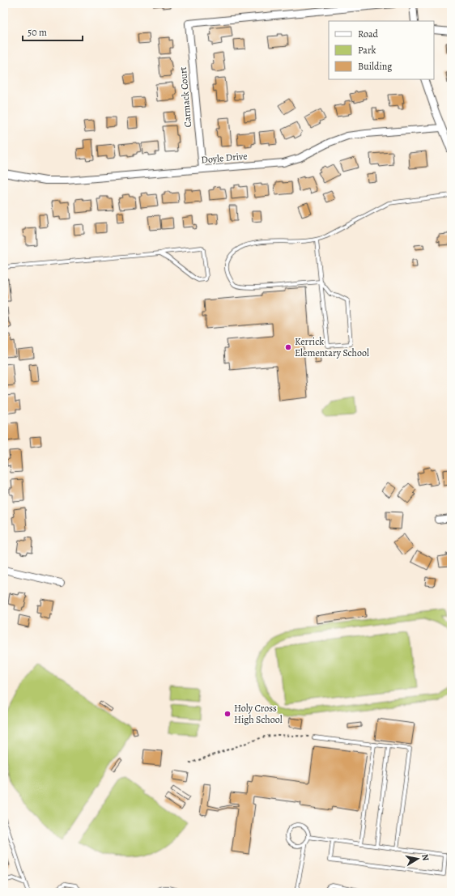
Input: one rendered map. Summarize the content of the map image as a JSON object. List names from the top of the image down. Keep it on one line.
{"streets":{"street":["Carmack Court","Doyle Drive"]},"crossings":[["Carmack Court","Doyle Drive"]],"places":["Kerrick Elementary School","Holy Cross High School"],"legend":["Road","Park","Building"],"scale_bar":"50 m","north":"right"}
